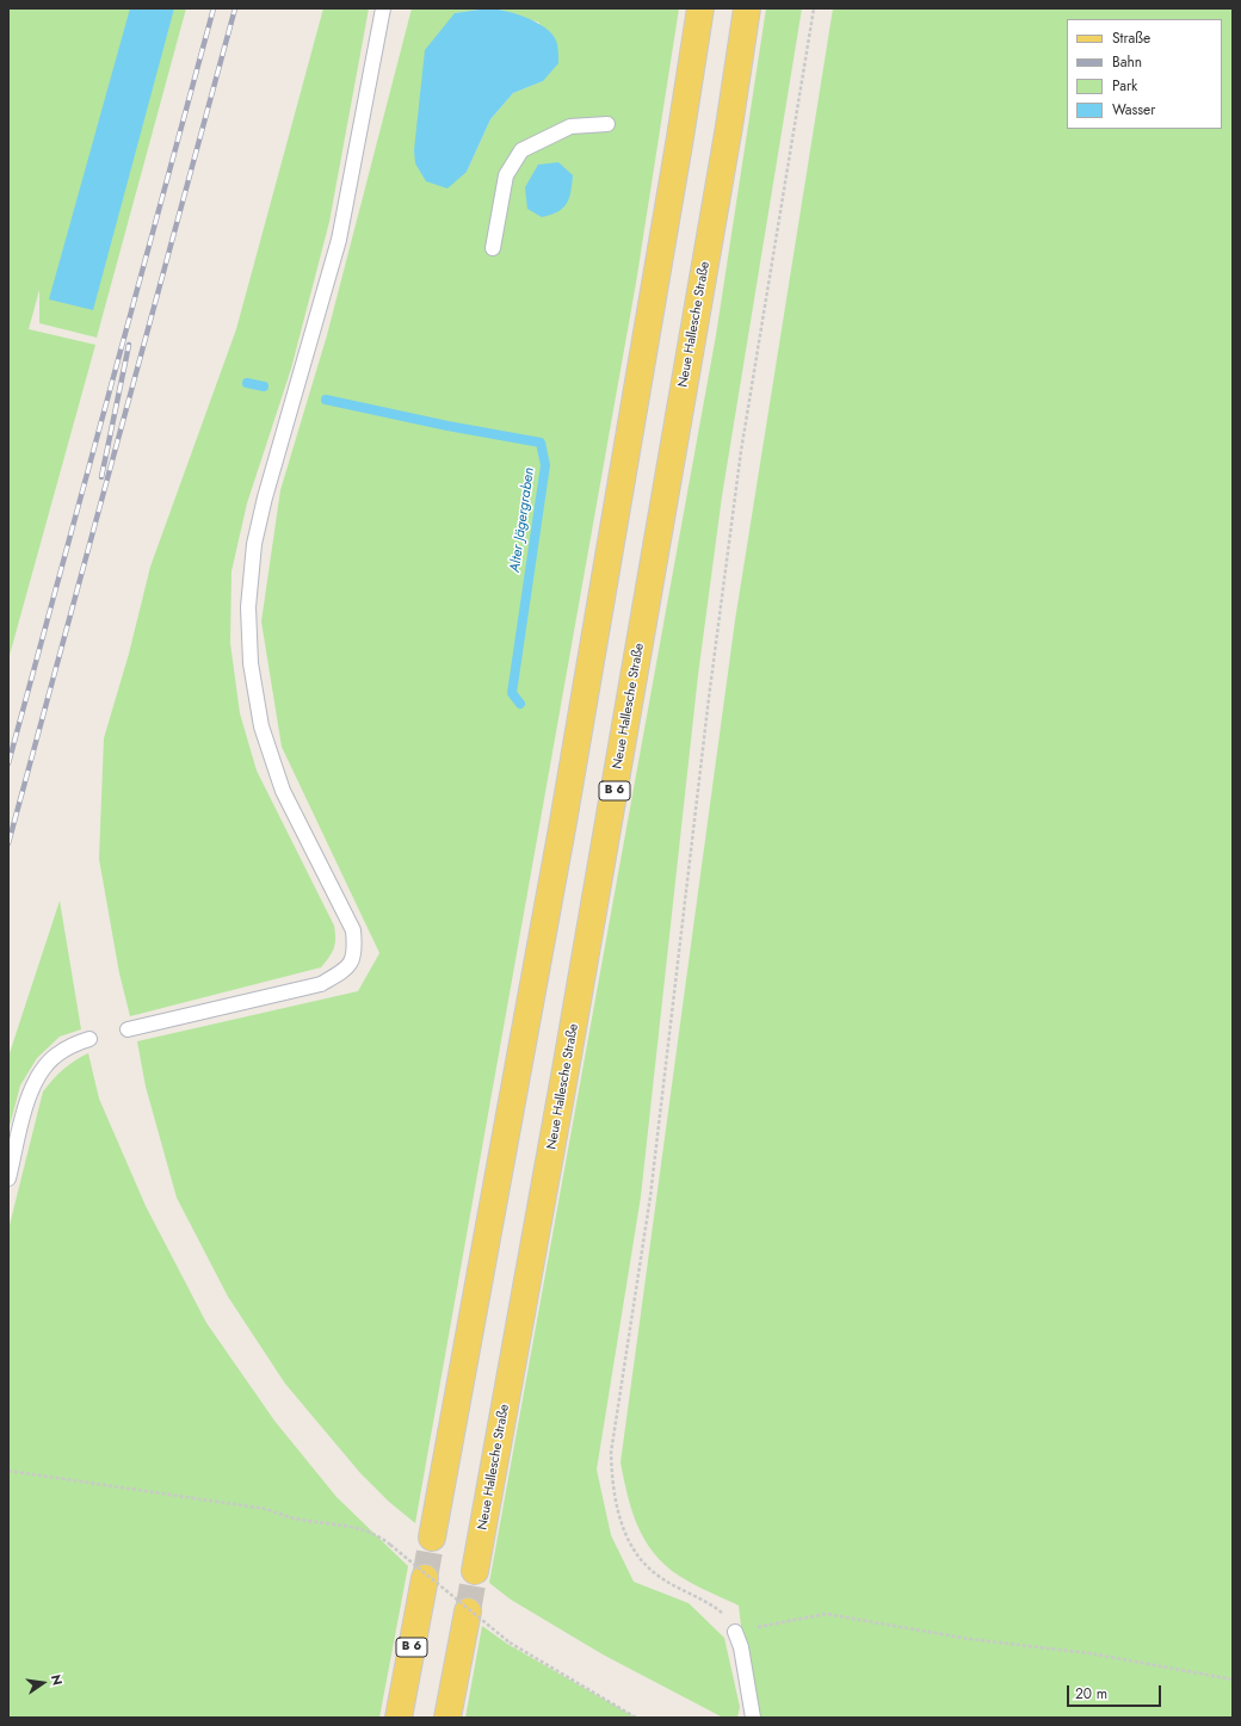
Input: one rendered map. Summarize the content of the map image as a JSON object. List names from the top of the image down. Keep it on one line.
{"streets":{"main road":["Neue Hallesche Straße","B 6"]},"water":["Alter Jägergraben"],"legend":["Straße","Bahn","Park","Wasser"],"scale_bar":"20 m","north":"right"}
